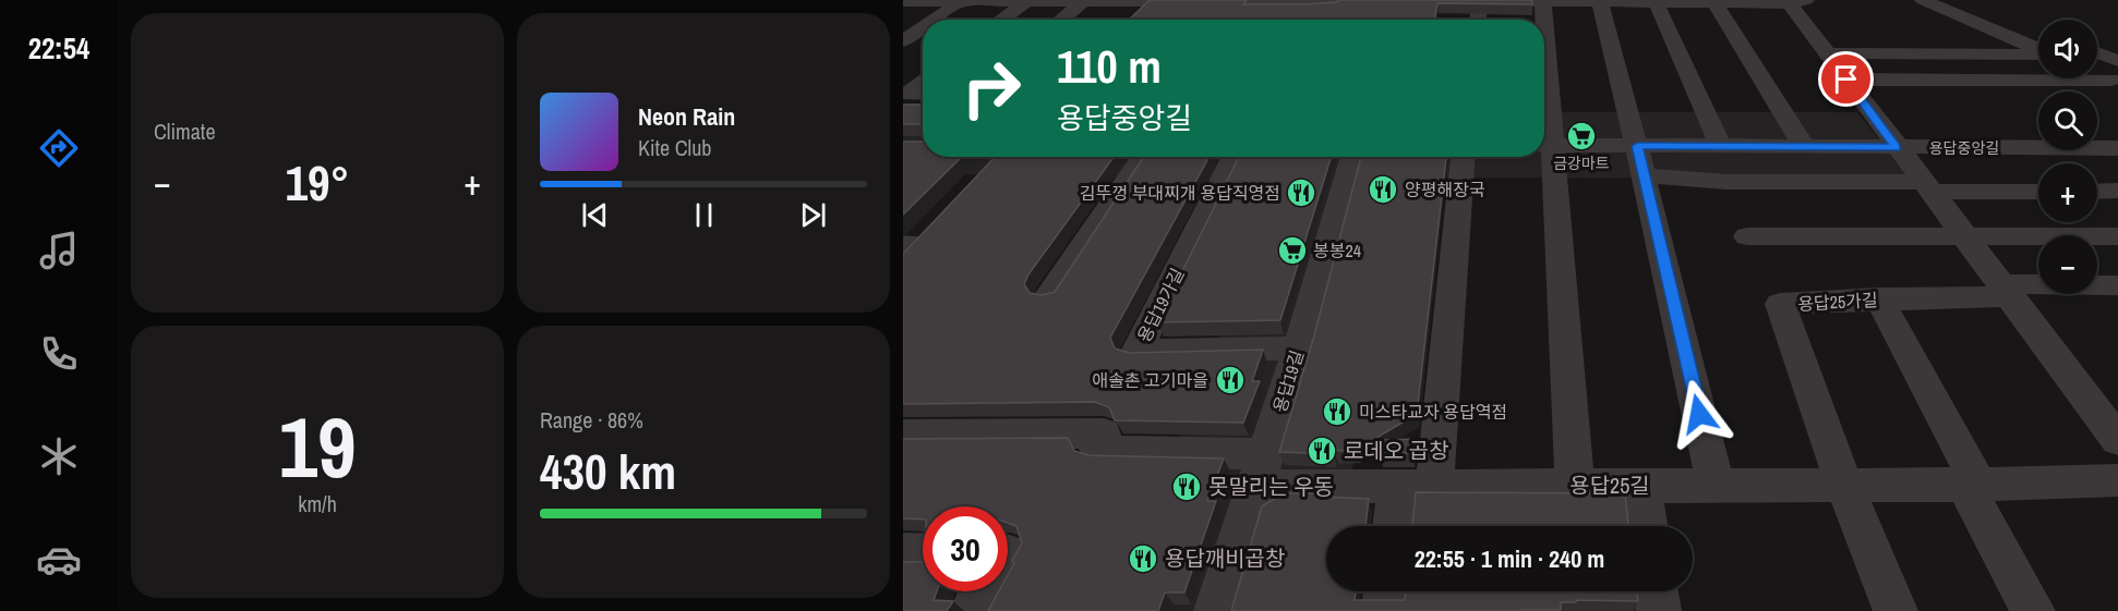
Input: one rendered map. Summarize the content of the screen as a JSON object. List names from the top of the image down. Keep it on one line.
{"streets":{"street":["용답중앙길","용답25가길","용답19가길","용답19길","용답25길"]},"crossings":[["용답25가길","용답25길"],["용답19가길","용답19길"],["용답19길","용답25길"]],"places":{"supermarket":["금강마트","봉봉24"],"restaurant":["양평해장국","김뚜껑 부대찌개 용답직영점","애솔촌 고기마을","미스타교자 용답역점","로데오 곱창","못말리는 우동","용답깨비곱창"]},"page":{"tabs":"22:54","tile":["Climate",["19","km/h"],["Range · 86%","430 km"]],"map_buttons":["+","−"],"turn":["110 m","용답중앙길"],"song":["Neon Rain","Kite Club"],"heat":["−","19°","+"],"limit":"30","trip":"22:55 · 1 min · 240 m"}}
